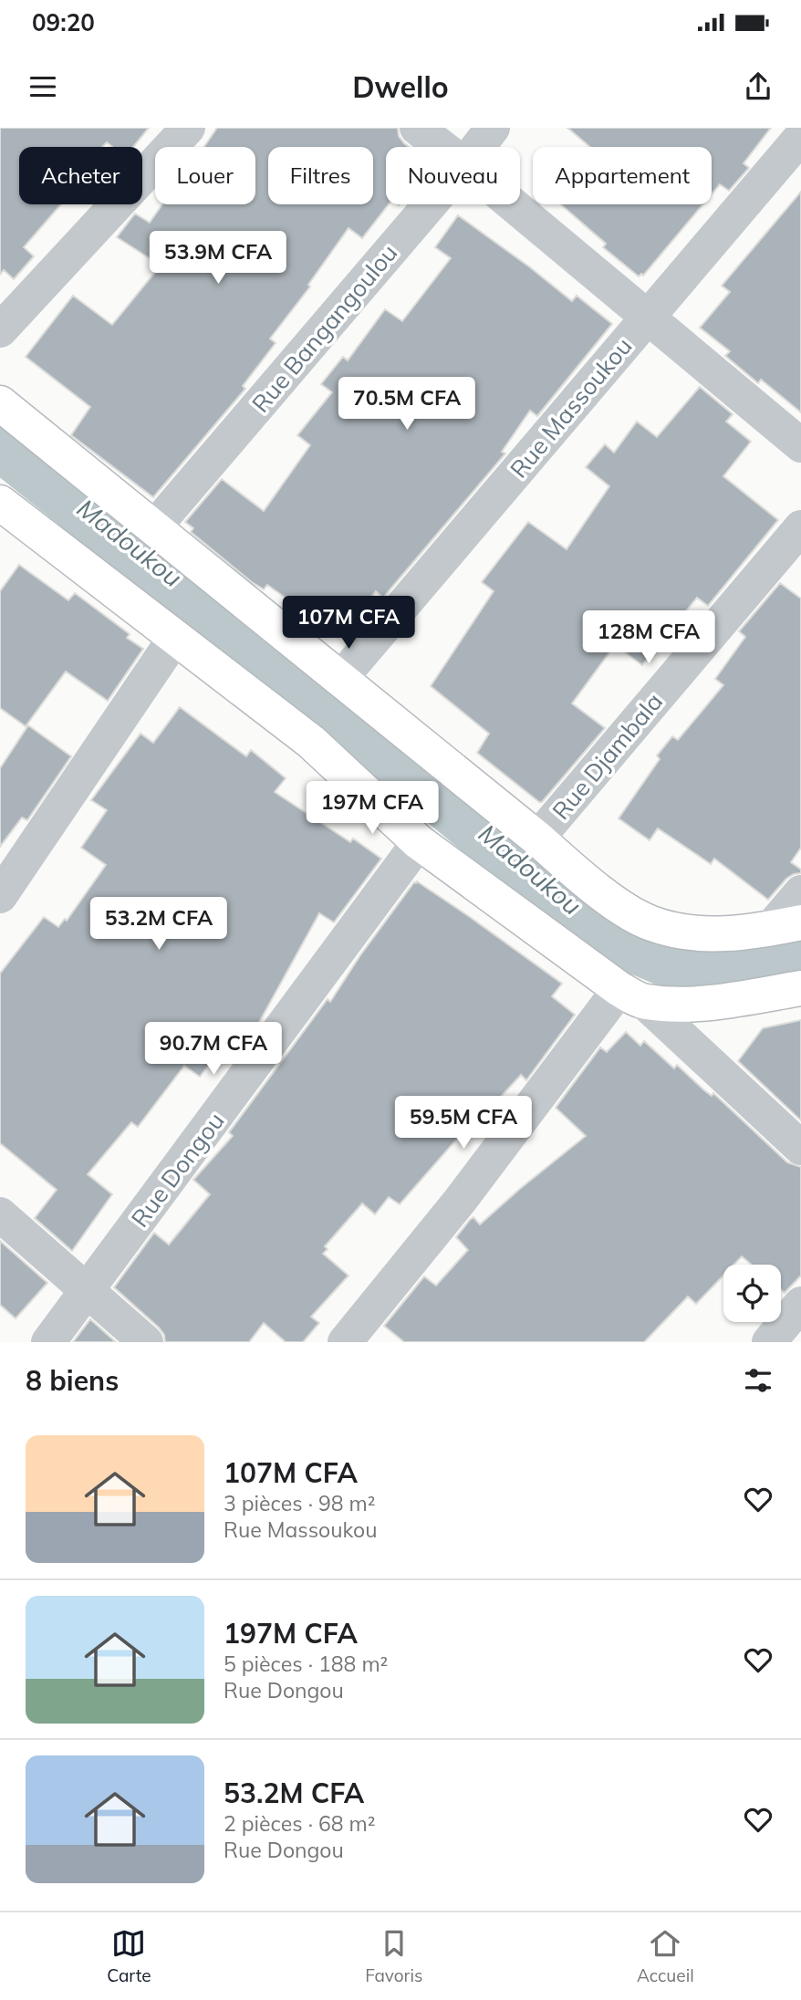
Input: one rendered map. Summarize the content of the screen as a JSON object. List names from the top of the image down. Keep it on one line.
{"streets":{"street":["Rue Bangangoulou","Rue Massoukou","Rue Djambala","Rue Dongou"]},"water":["Madoukou"],"page":{"status":"09:20","header":"Dwello","chip":["Acheter","Louer","Filtres","Nouveau","Appartement"],"price":["53.9M CFA","70.5M CFA","107M CFA","128M CFA","197M CFA","53.2M CFA","90.7M CFA","59.5M CFA"],"heading":"8 biens","list":[{"name":"107M CFA","note":"3 pièces · 98 m² · Rue Massoukou"},{"name":"197M CFA","note":"5 pièces · 188 m² · Rue Dongou"},{"name":"53.2M CFA","note":"2 pièces · 68 m² · Rue Dongou"}],"tabs":["Carte","Favoris","Accueil"]}}
